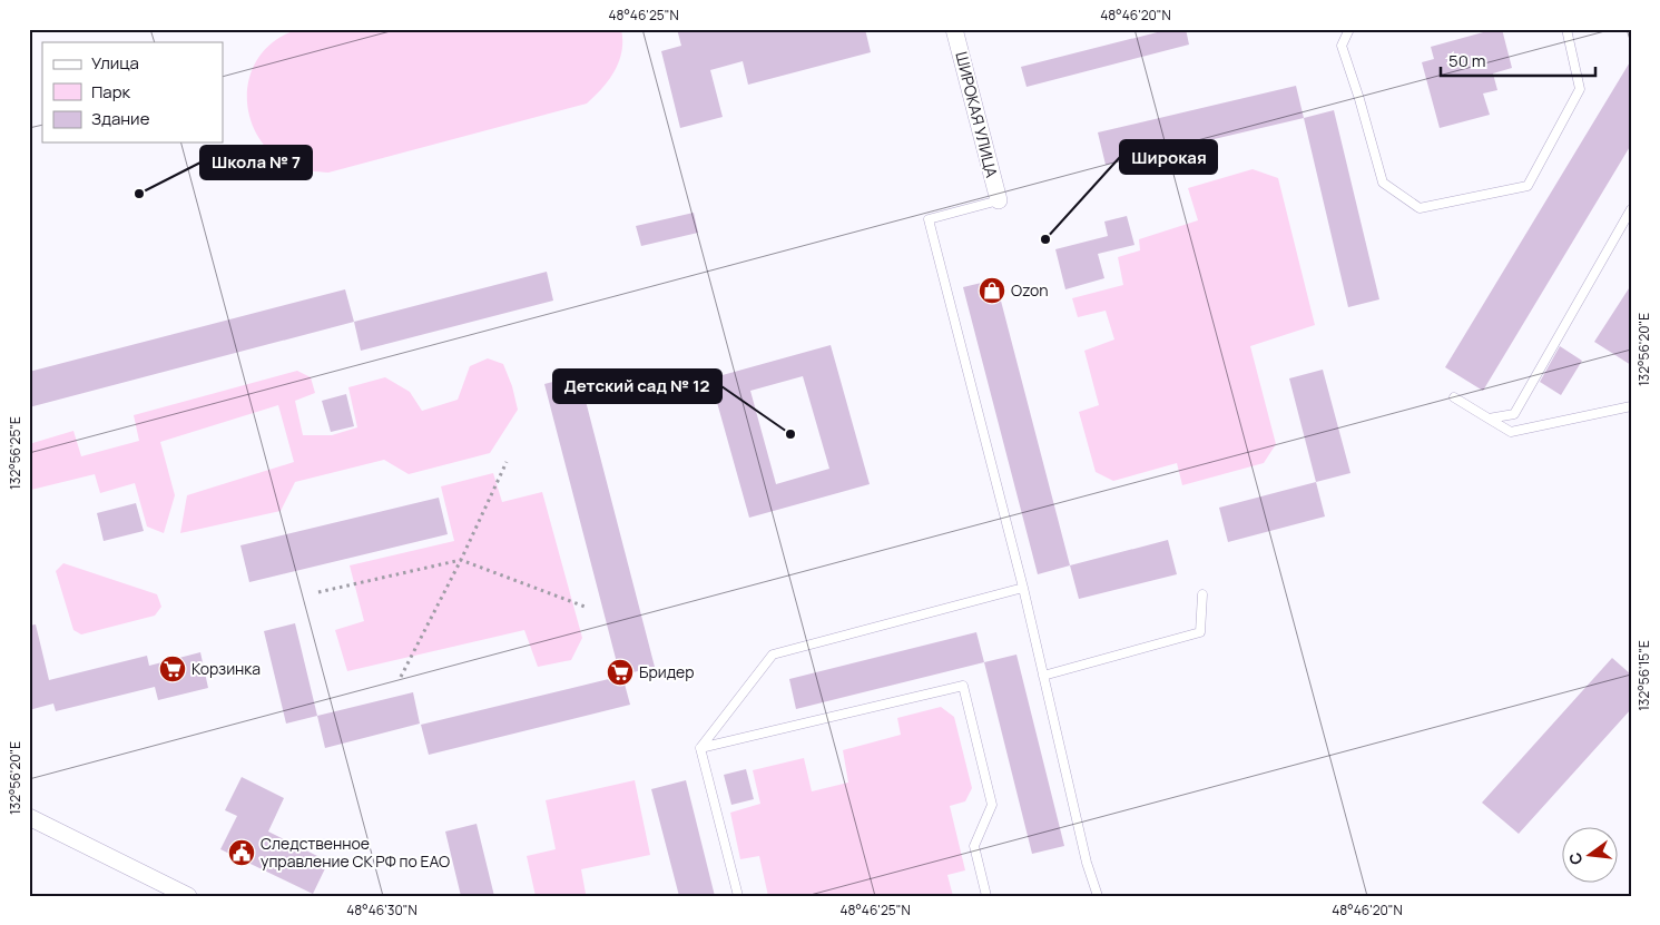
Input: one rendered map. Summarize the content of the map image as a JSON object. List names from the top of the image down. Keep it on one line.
{"streets":{"street":["ШИРОКАЯ УЛИЦА"]},"places":{"other":["Школа № 7","Широкая","Детский сад № 12"],"shop":["Ozon"],"supermarket":["Корзинка","Бридер"],"public building":["Следственное управление СК РФ по ЕАО"]},"legend":["Улица","Парк","Здание"],"scale_bar":"50 m","north":"left","coordinates":["48°46'25\"N","48°46'20\"N","132°56'20\"E","132°56'25\"E","132°56'15\"E","48°46'30\"N"]}
